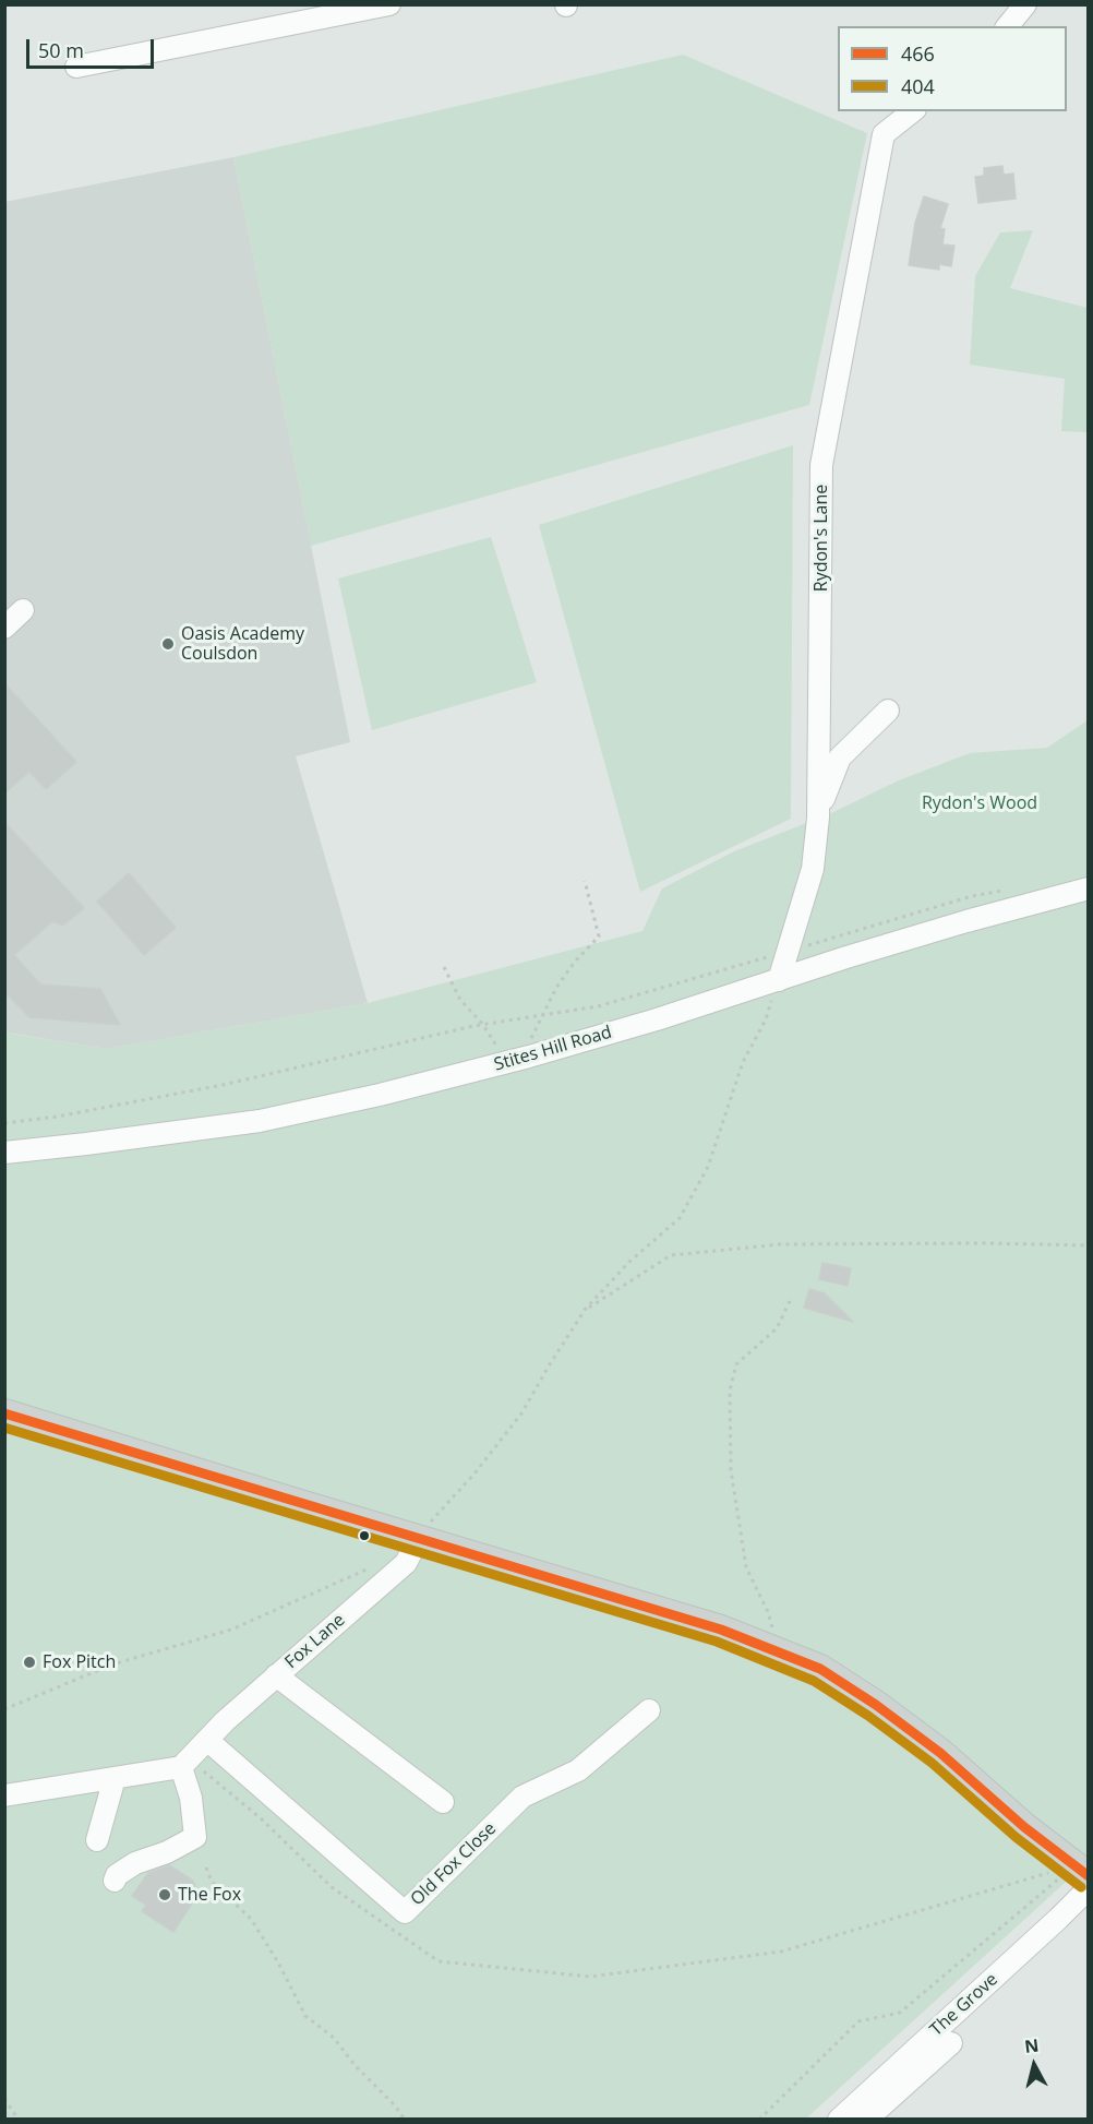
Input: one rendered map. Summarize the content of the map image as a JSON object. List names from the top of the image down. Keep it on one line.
{"streets":{"street":["Rydon's Lane","Stites Hill Road","Fox Lane","Old Fox Close","The Grove"]},"crossings":[["Rydon's Lane","Stites Hill Road"],["Fox Lane","Old Fox Close"]],"parks":["Rydon's Wood"],"places":["Oasis Academy Coulsdon","Fox Pitch","The Fox"],"lines":["transit line 466","transit line 404"],"legend":["466","404"],"scale_bar":"50 m","north":"top"}
